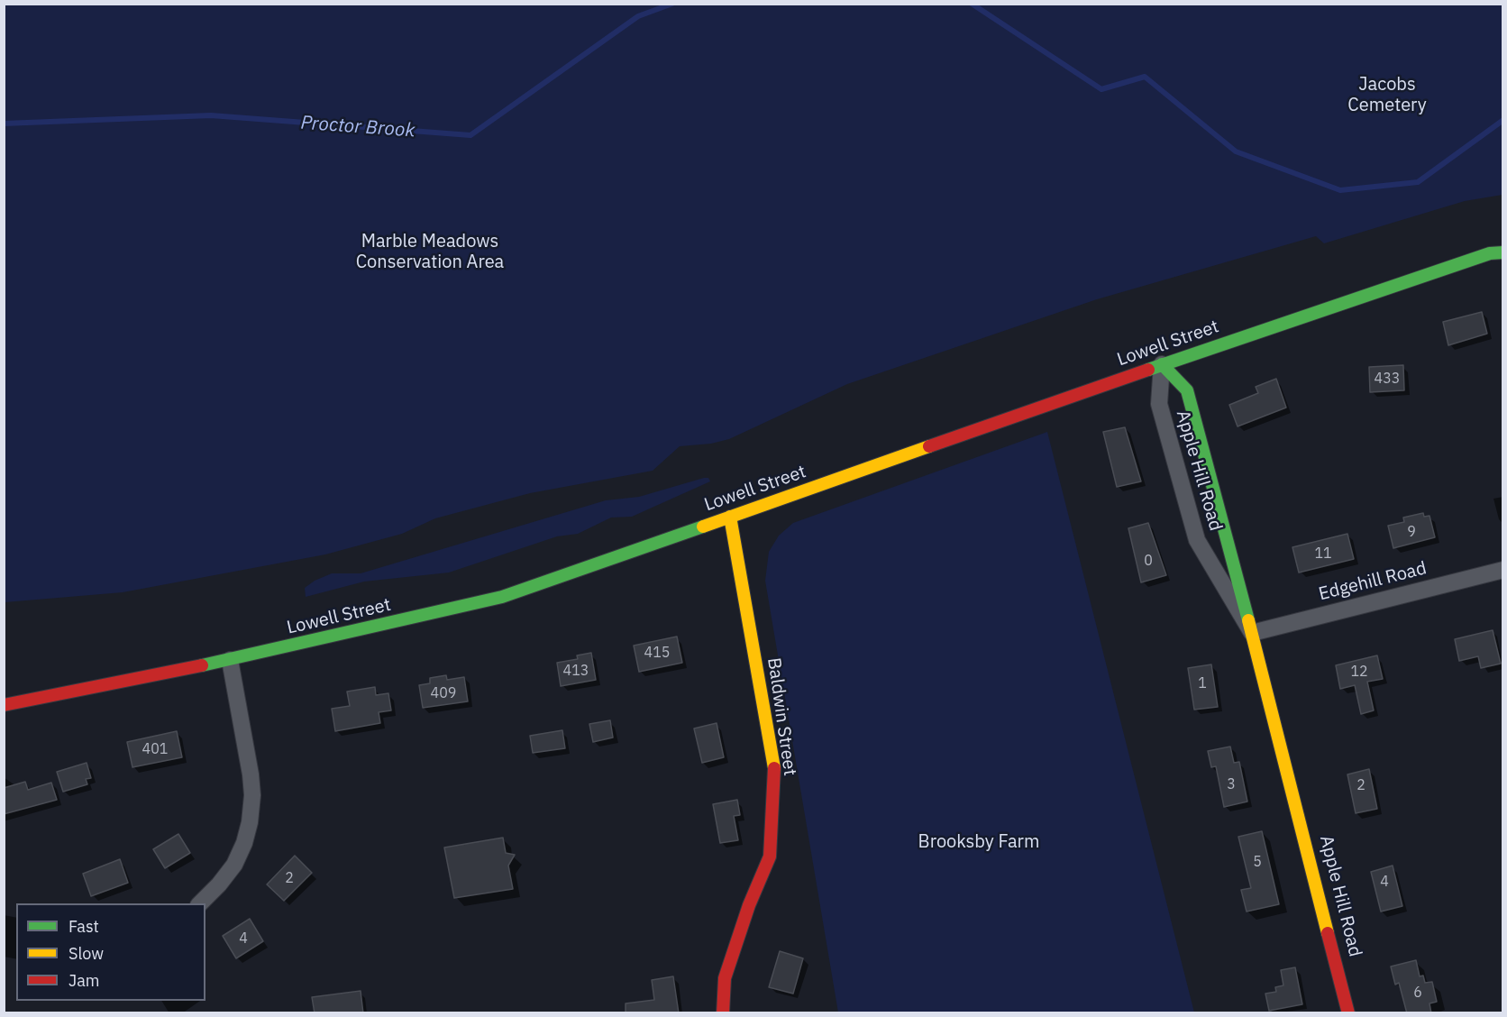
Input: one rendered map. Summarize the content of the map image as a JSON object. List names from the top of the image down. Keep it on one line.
{"streets":{"main road":["Lowell Street","Apple Hill Road","Baldwin Street"],"street":["Edgehill Road"]},"crossings":[["Lowell Street","Apple Hill Road"],["Lowell Street","Baldwin Street"],["Apple Hill Road","Edgehill Road"]],"water":["Proctor Brook"],"parks":["Jacobs Cemetery","Marble Meadows Conservation Area","Brooksby Farm"],"house_numbers":["433","9","11","0","415","413","12","1","409","401","3","2","5","2","4","4","6"],"legend":["Fast","Slow","Jam"]}
